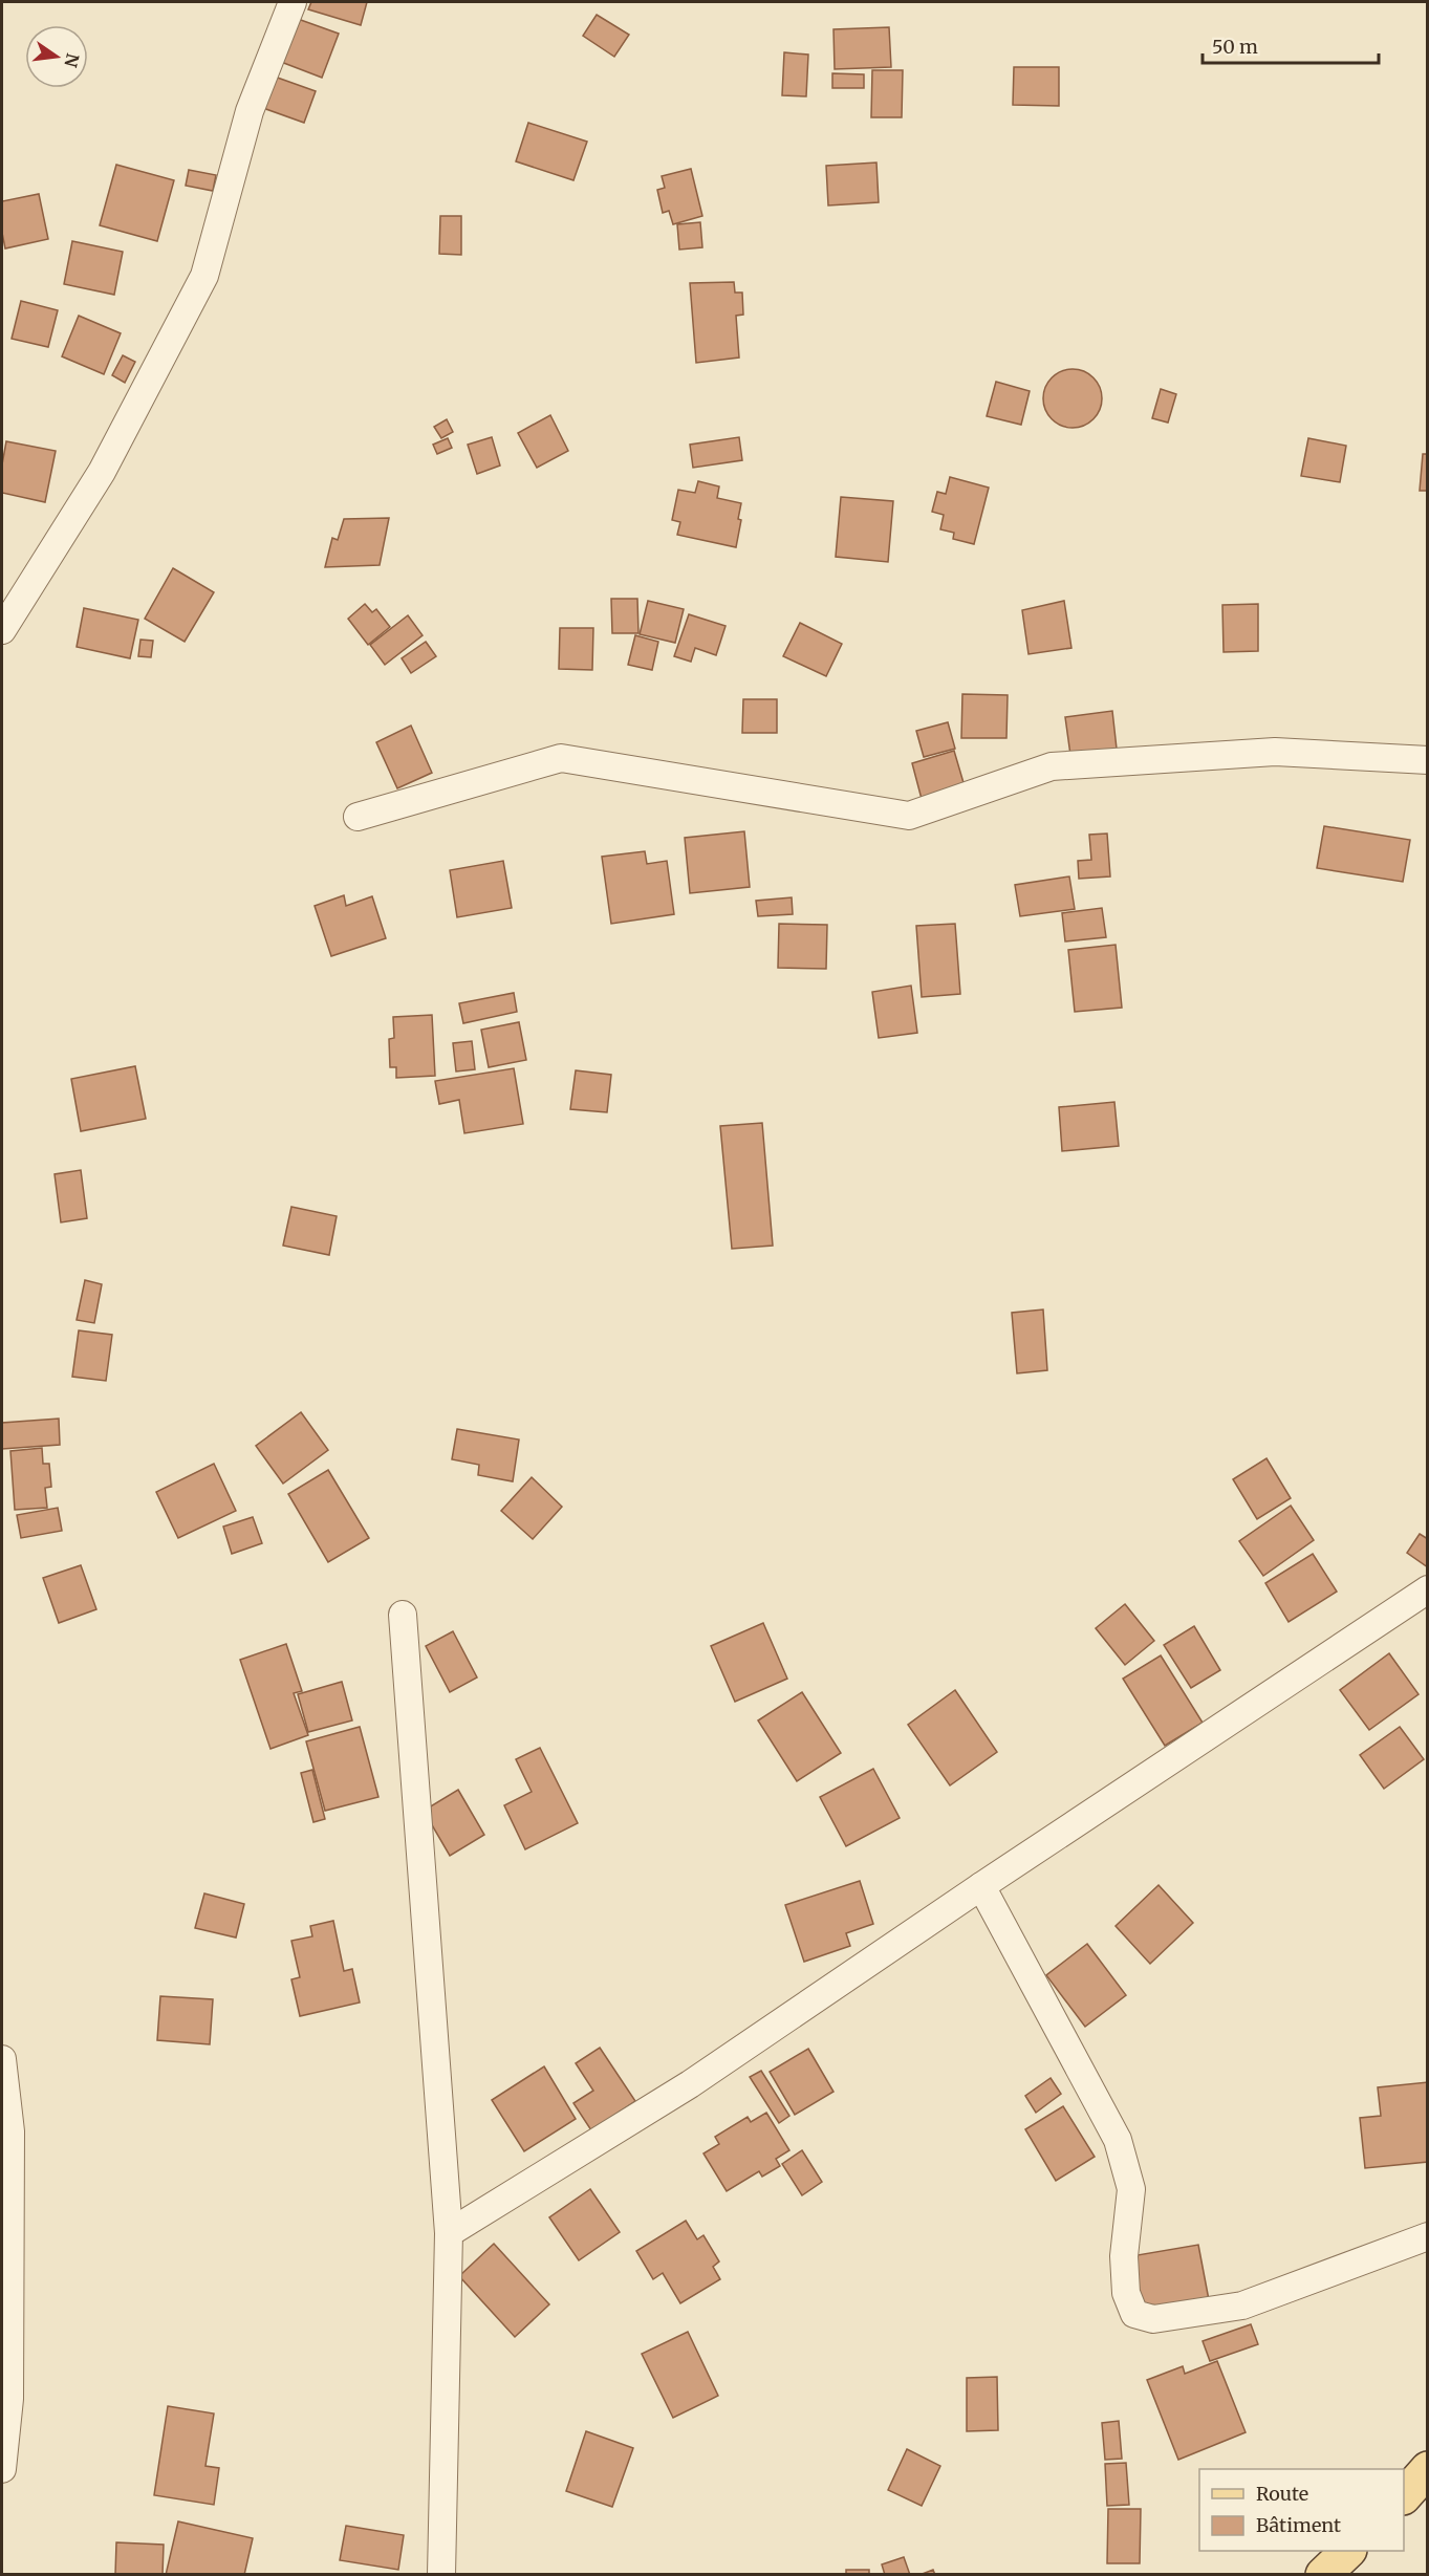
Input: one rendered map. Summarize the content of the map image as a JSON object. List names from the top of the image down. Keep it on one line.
{"legend":["Route","Bâtiment"],"scale_bar":"50 m","north":"right"}
